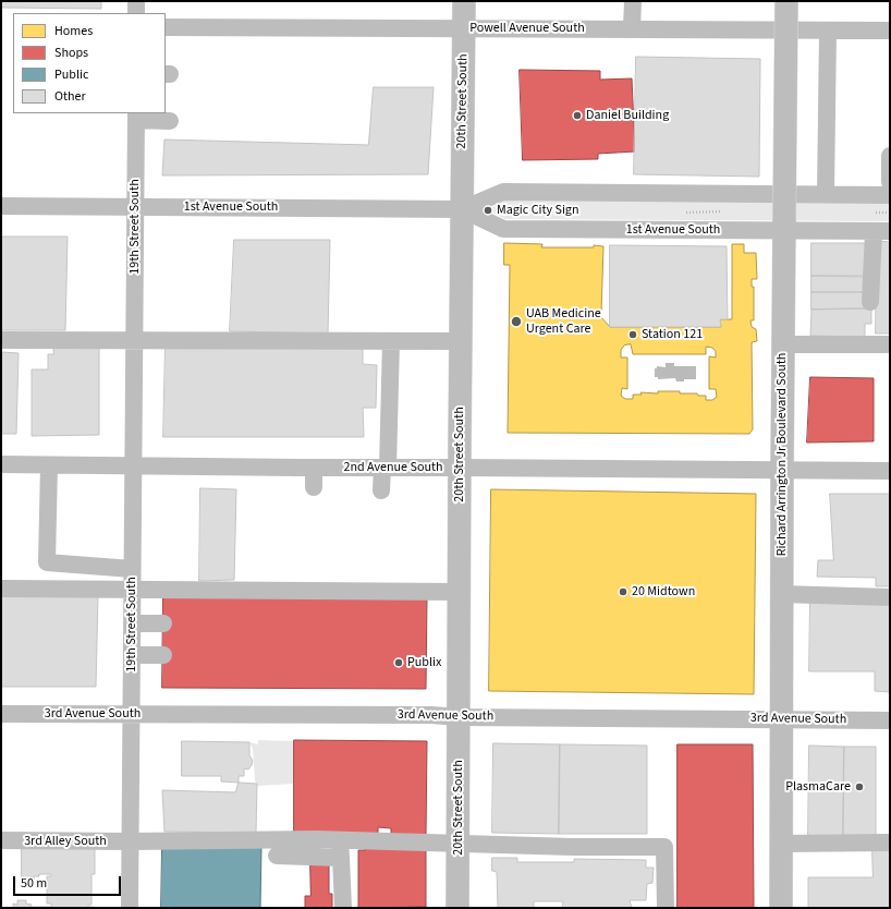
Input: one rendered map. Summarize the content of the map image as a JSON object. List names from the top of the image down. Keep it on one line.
{"streets":{"main road":["20th Street South","Richard Arrington Jr Boulevard South"],"street":["Powell Avenue South","1st Avenue South","19th Street South","2nd Avenue South","3rd Avenue South","3rd Alley South"]},"crossings":[["Powell Avenue South","20th Street South"],["20th Street South","1st Avenue South"],["20th Street South","2nd Avenue South"],["20th Street South","3rd Avenue South"],["20th Street South","3rd Alley South"],["1st Avenue South","19th Street South"],["1st Avenue South","Richard Arrington Jr Boulevard South"],["19th Street South","2nd Avenue South"],["19th Street South","3rd Avenue South"],["19th Street South","3rd Alley South"],["Richard Arrington Jr Boulevard South","2nd Avenue South"],["Richard Arrington Jr Boulevard South","3rd Avenue South"]],"places":["Daniel Building","Magic City Sign","UAB Medicine Urgent Care","Station 121","20 Midtown","Publix","PlasmaCare"],"legend":["Homes","Shops","Public","Other"],"scale_bar":"50 m"}
